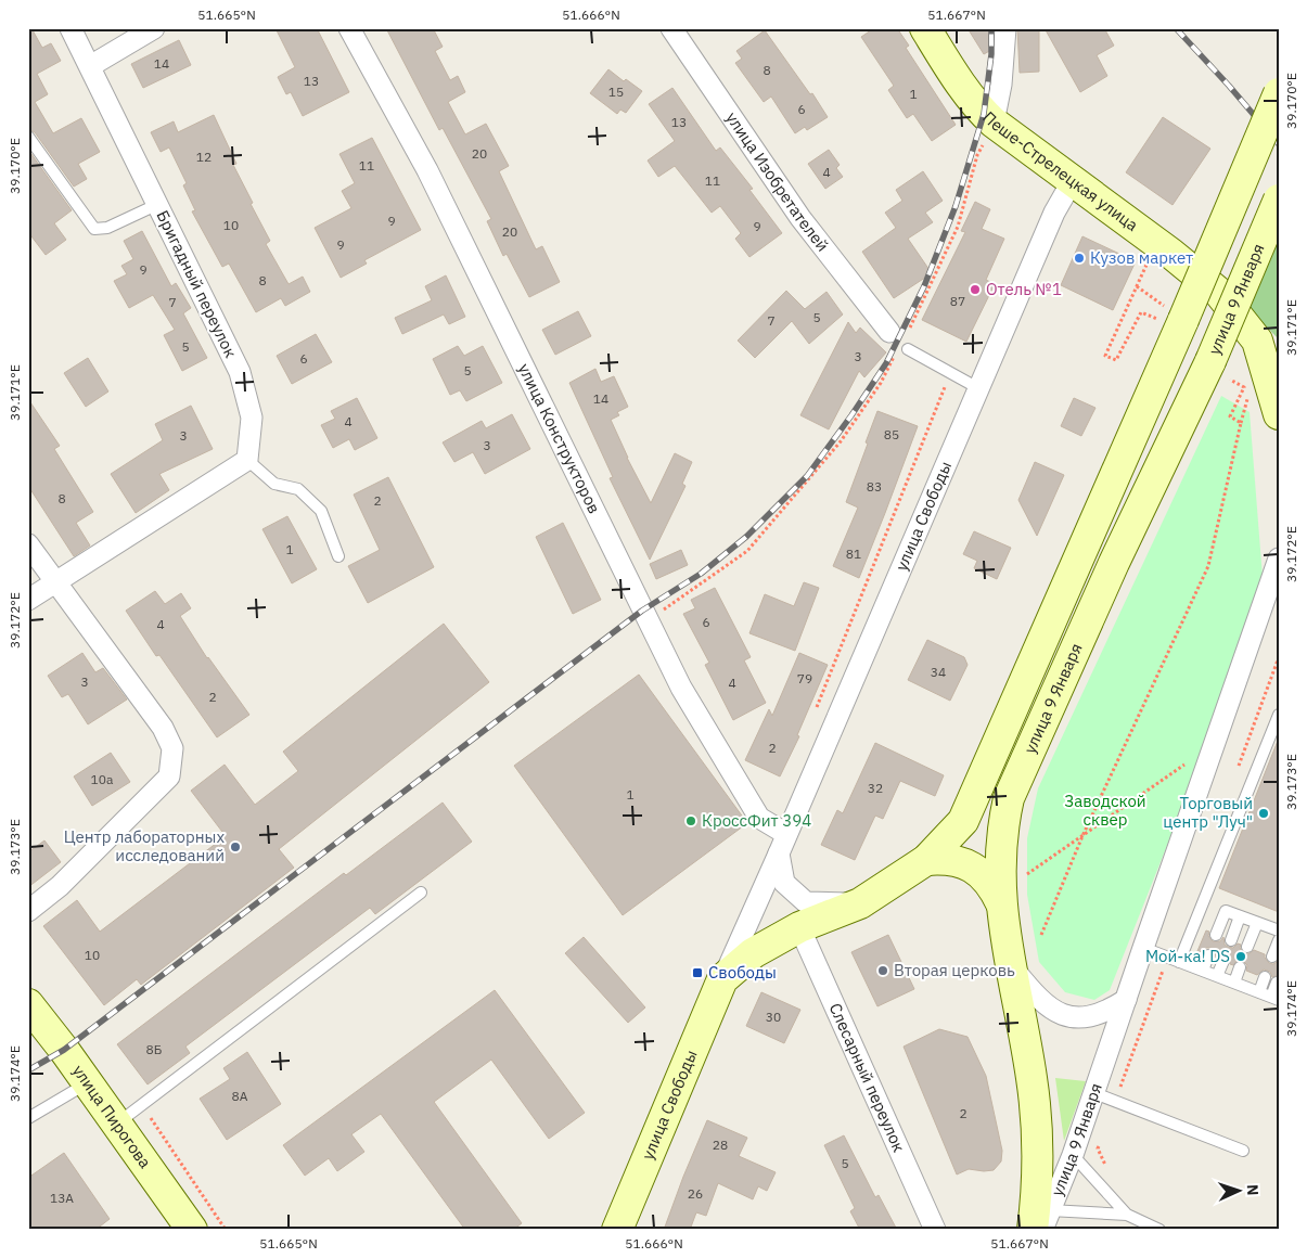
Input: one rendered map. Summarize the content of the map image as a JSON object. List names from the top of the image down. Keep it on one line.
{"streets":{"main road":["Пеше-Стрелецкая улица","улица 9 Января","улица Свободы","улица Пирогова"],"street":["улица Изобретателей","Бригадный переулок","улица Конструкторов","Слесарный переулок"]},"crossings":[["Пеше-Стрелецкая улица","улица Свободы"],["улица 9 Января","улица Свободы"],["улица Конструкторов","улица Свободы"],["улица Свободы","Слесарный переулок"]],"parks":["Заводской сквер"],"places":{"other":["Кузов маркет","Отель №1","Торговый центр \"Луч\"","КроссФит 394","Центр лабораторных исследований","Мой-ка! DS","Вторая церковь"],"transit":["Свободы"]},"house_numbers":["14","8","13","15","1","6","13","20","12","11","4","11","9","10","9","20","9","9","8","87","7","5","7","5","3","6","5","14","4","85","3","3","83","8","2","1","81","6","4","34","79","3","4","2","2","10а","32","1","10","30","8Б","8А","2","28","5","26","13А"],"north":"right","coordinates":["51.665°N","51.666°N","51.667°N","39.170°E","39.171°E","39.172°E","39.173°E","39.174°E"]}
